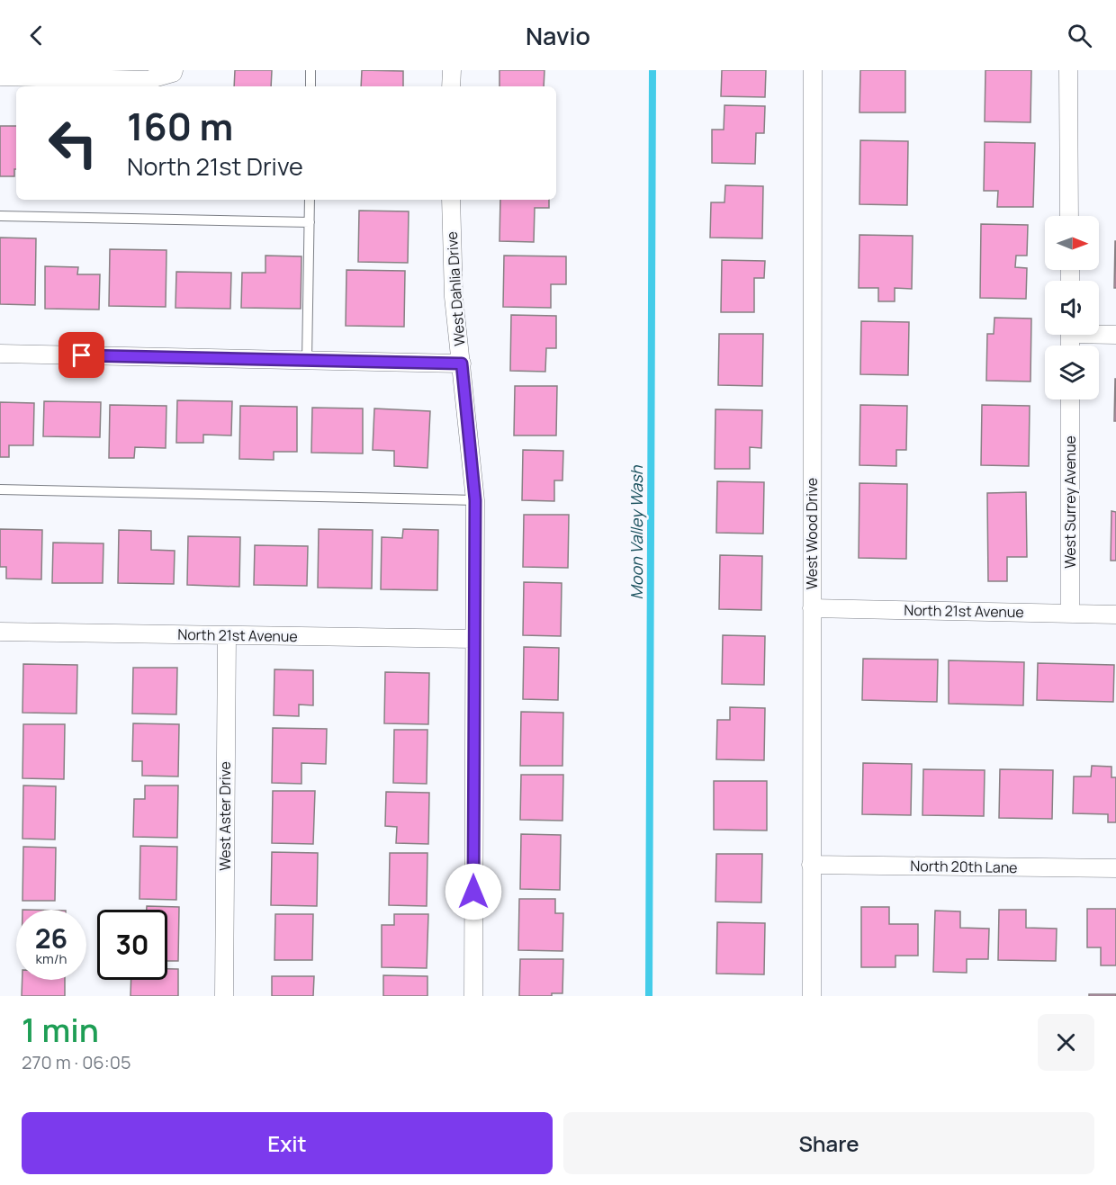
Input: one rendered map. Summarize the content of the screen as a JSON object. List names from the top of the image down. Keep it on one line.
{"streets":{"street":["West Dahlia Drive","West Surrey Avenue","West Wood Drive","North 21st Avenue","West Aster Drive","North 20th Lane"]},"crossings":[["West Dahlia Drive","North 21st Avenue"],["West Surrey Avenue","North 21st Avenue"],["West Wood Drive","North 21st Avenue"],["West Wood Drive","North 20th Lane"],["North 21st Avenue","West Aster Drive"]],"water":["Moon Valley Wash"],"north":"right","page":{"header":"Navio","turn":["160 m","North 21st Drive"],"speed":"26 km/h","limit":"30","heading":["1 min","270 m · 06:05"],"buttons":["Exit","Share"]}}
